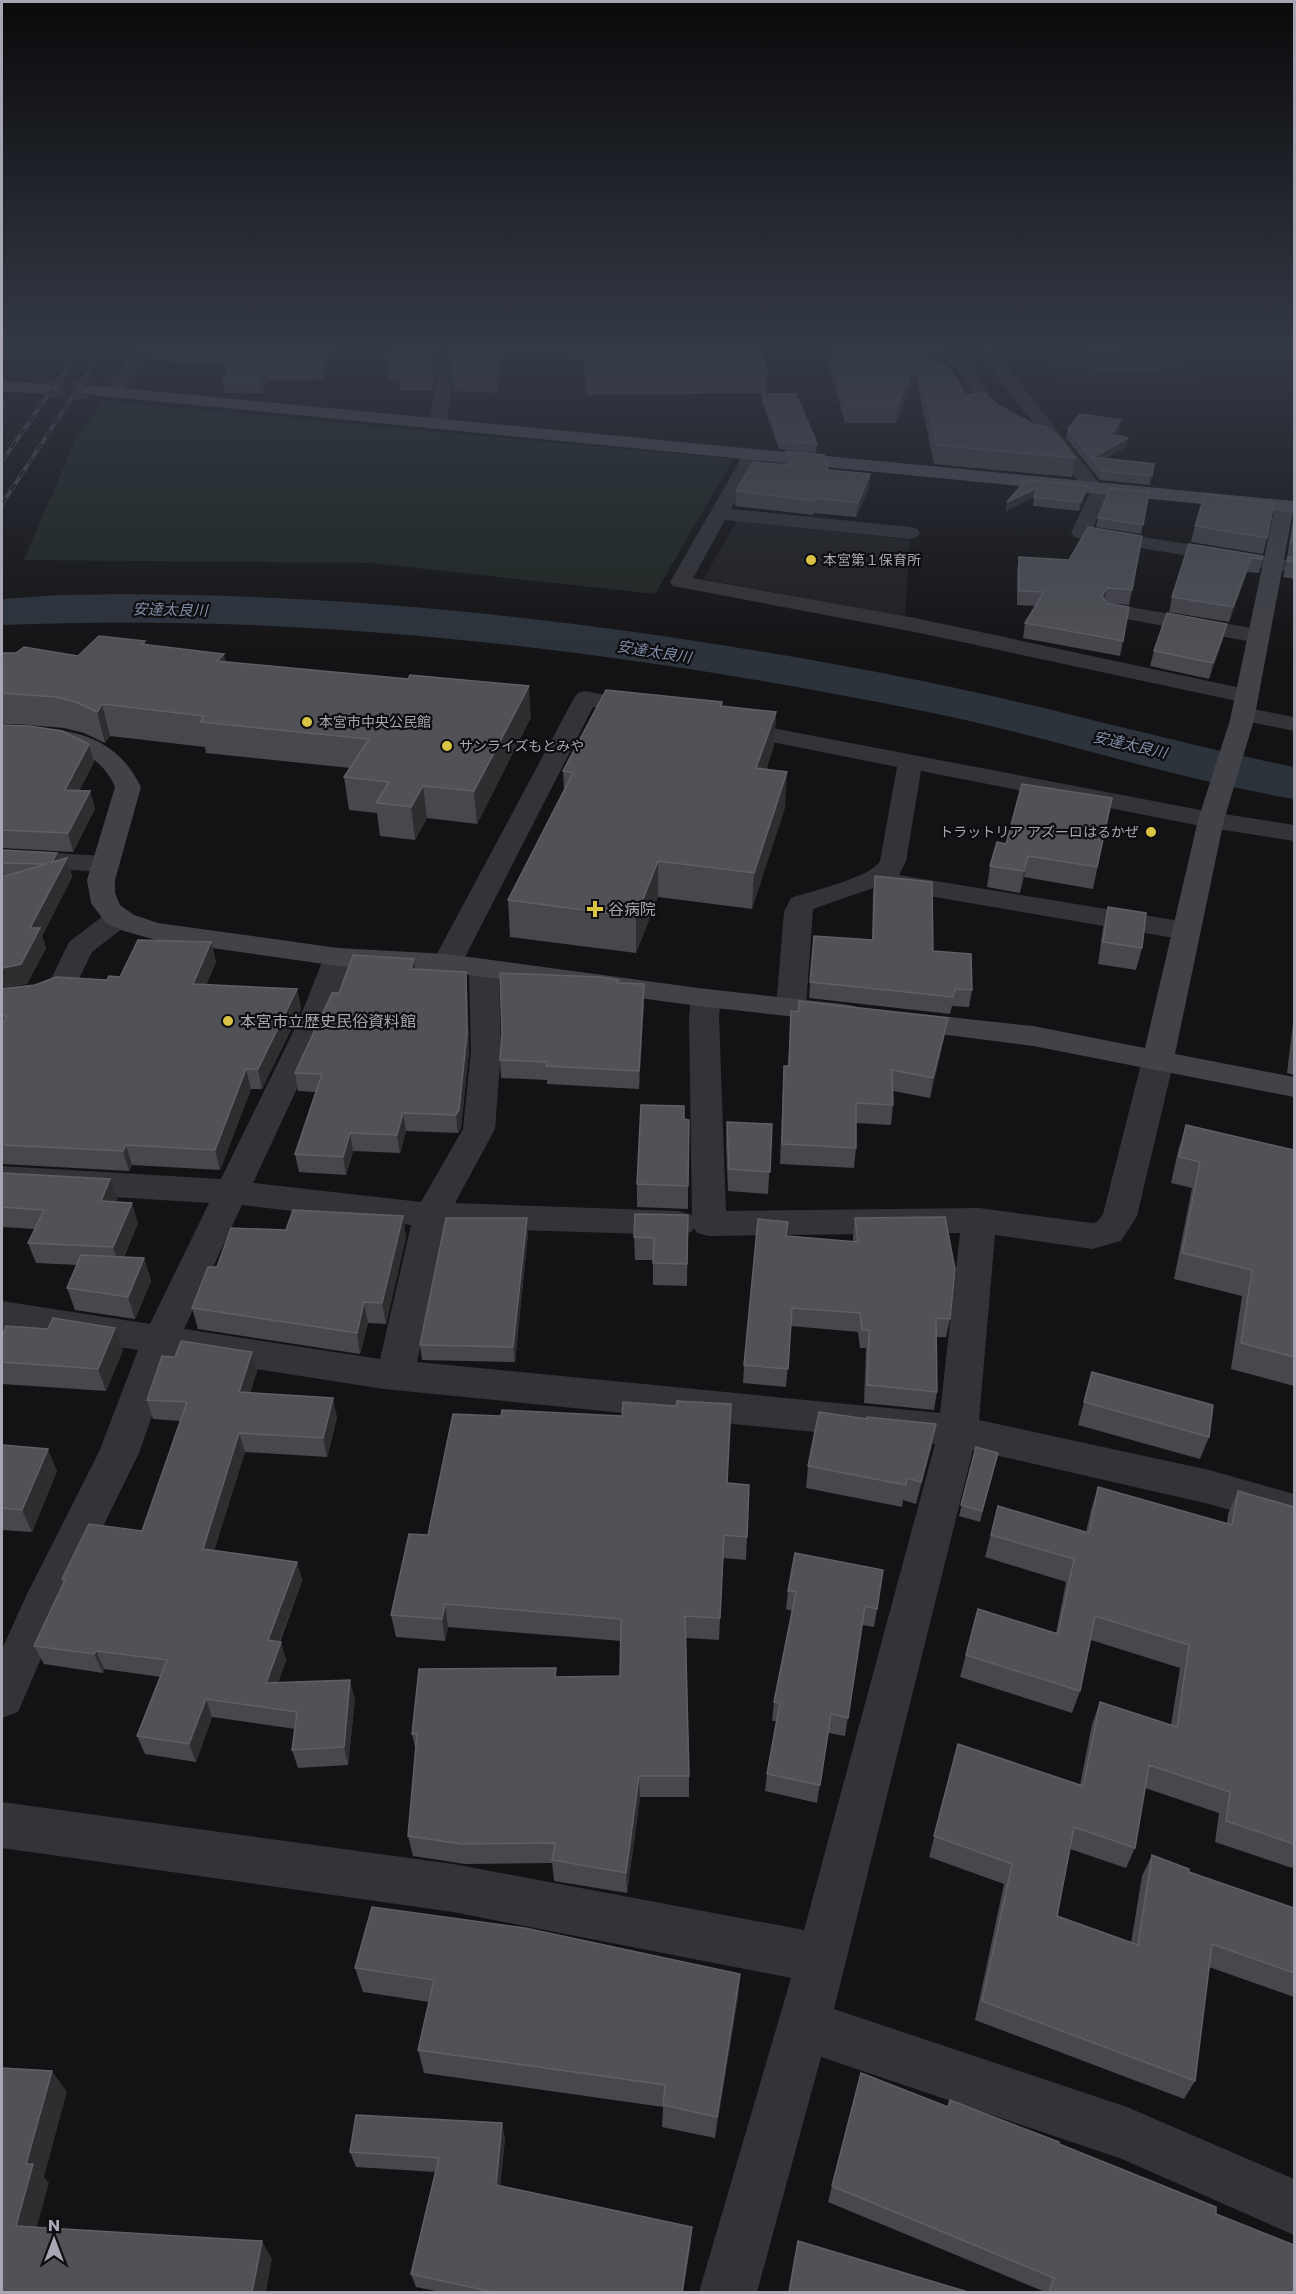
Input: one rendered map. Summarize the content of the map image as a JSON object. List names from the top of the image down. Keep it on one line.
{"water":["安達太良川"],"places":{"other":["本宮第１保育所","本宮市中央公民館","サンライズもとみや","トラットリア アズーロはるかぜ","本宮市立歴史民俗資料館"],"health":["谷病院"]},"north":"top"}
